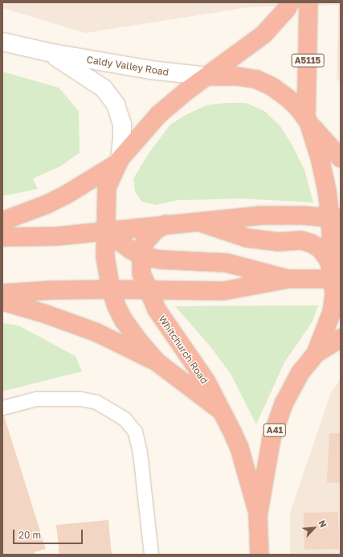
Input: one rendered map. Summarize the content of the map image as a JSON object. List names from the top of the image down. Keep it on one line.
{"streets":{"highway":["A5115","Whitchurch Road","A41"],"street":["Caldy Valley Road"]},"crossings":[["A5115","Whitchurch Road"],["Caldy Valley Road","Whitchurch Road"]],"scale_bar":"20 m","north":"top right"}
